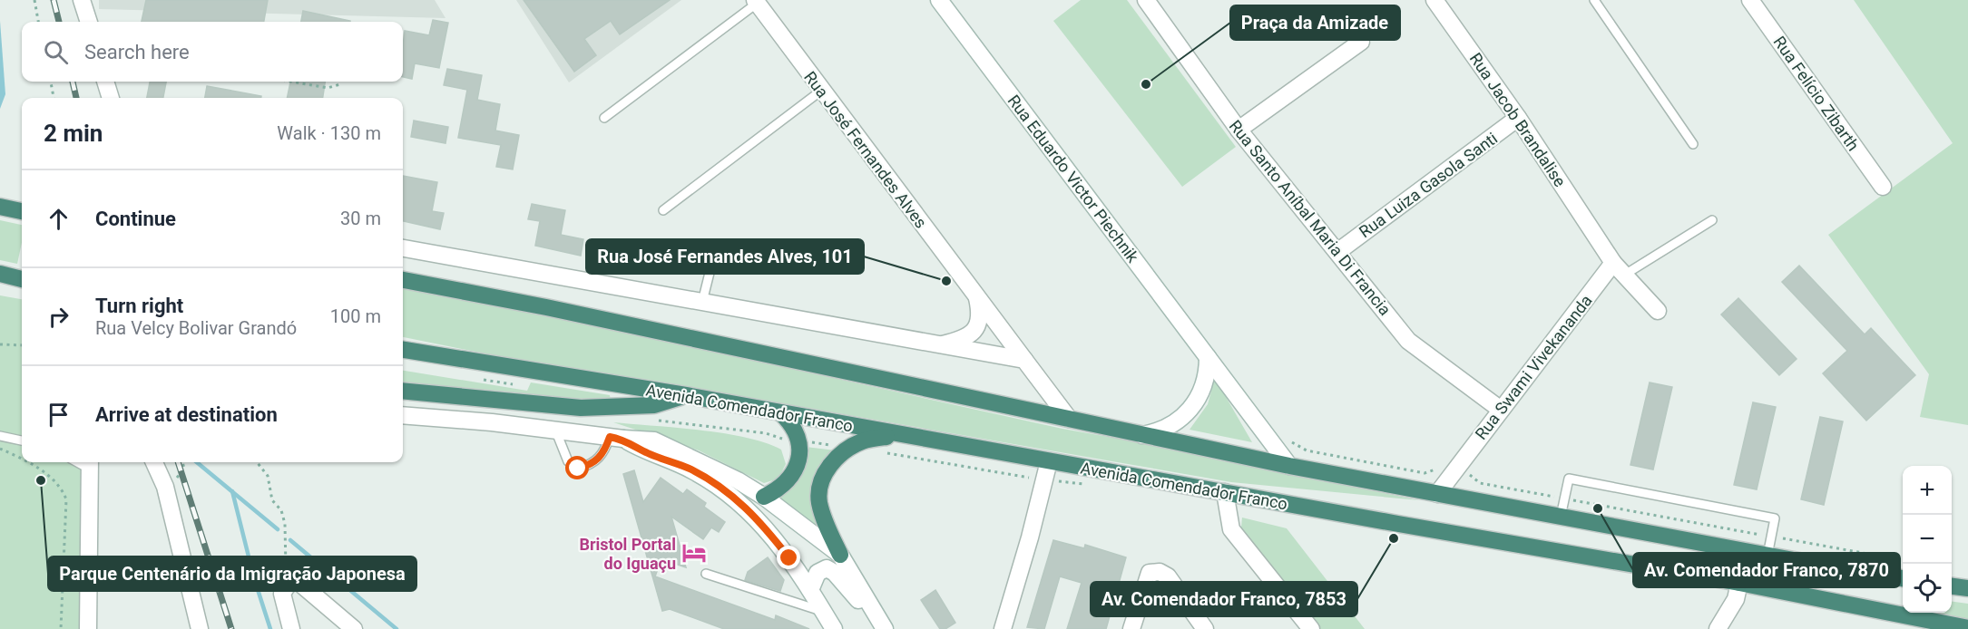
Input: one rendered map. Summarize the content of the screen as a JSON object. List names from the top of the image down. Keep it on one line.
{"streets":{"highway":["Avenida Comendador Franco"],"street":["Rua Felício Zibarth","Rua Jacob Brandalise","Rua José Fernandes Alves","Rua Eduardo Victor Piechnik","Rua Luiza Gasola Santi","Rua Santo Aníbal Maria Di Francia","Rua Swami Vivekananda"]},"crossings":[["Rua Jacob Brandalise","Rua Luiza Gasola Santi"],["Rua Jacob Brandalise","Rua Swami Vivekananda"],["Rua Luiza Gasola Santi","Rua Santo Aníbal Maria Di Francia"],["Rua Santo Aníbal Maria Di Francia","Rua Swami Vivekananda"]],"places":{"other":["Praça da Amizade","Rua José Fernandes Alves, 101","Parque Centenário da Imigração Japonesa","Av. Comendador Franco, 7870","Av. Comendador Franco, 7853"],"hotel":["Bristol Portal do Iguaçu"]},"page":{"search":"Search here","heading":["2 min","Walk · 130 m"],"list":[["Continue","30 m"],["Turn right","Rua Velcy Bolivar Grandó","100 m"],"Arrive at destination"],"map_buttons":["+","−"]}}
